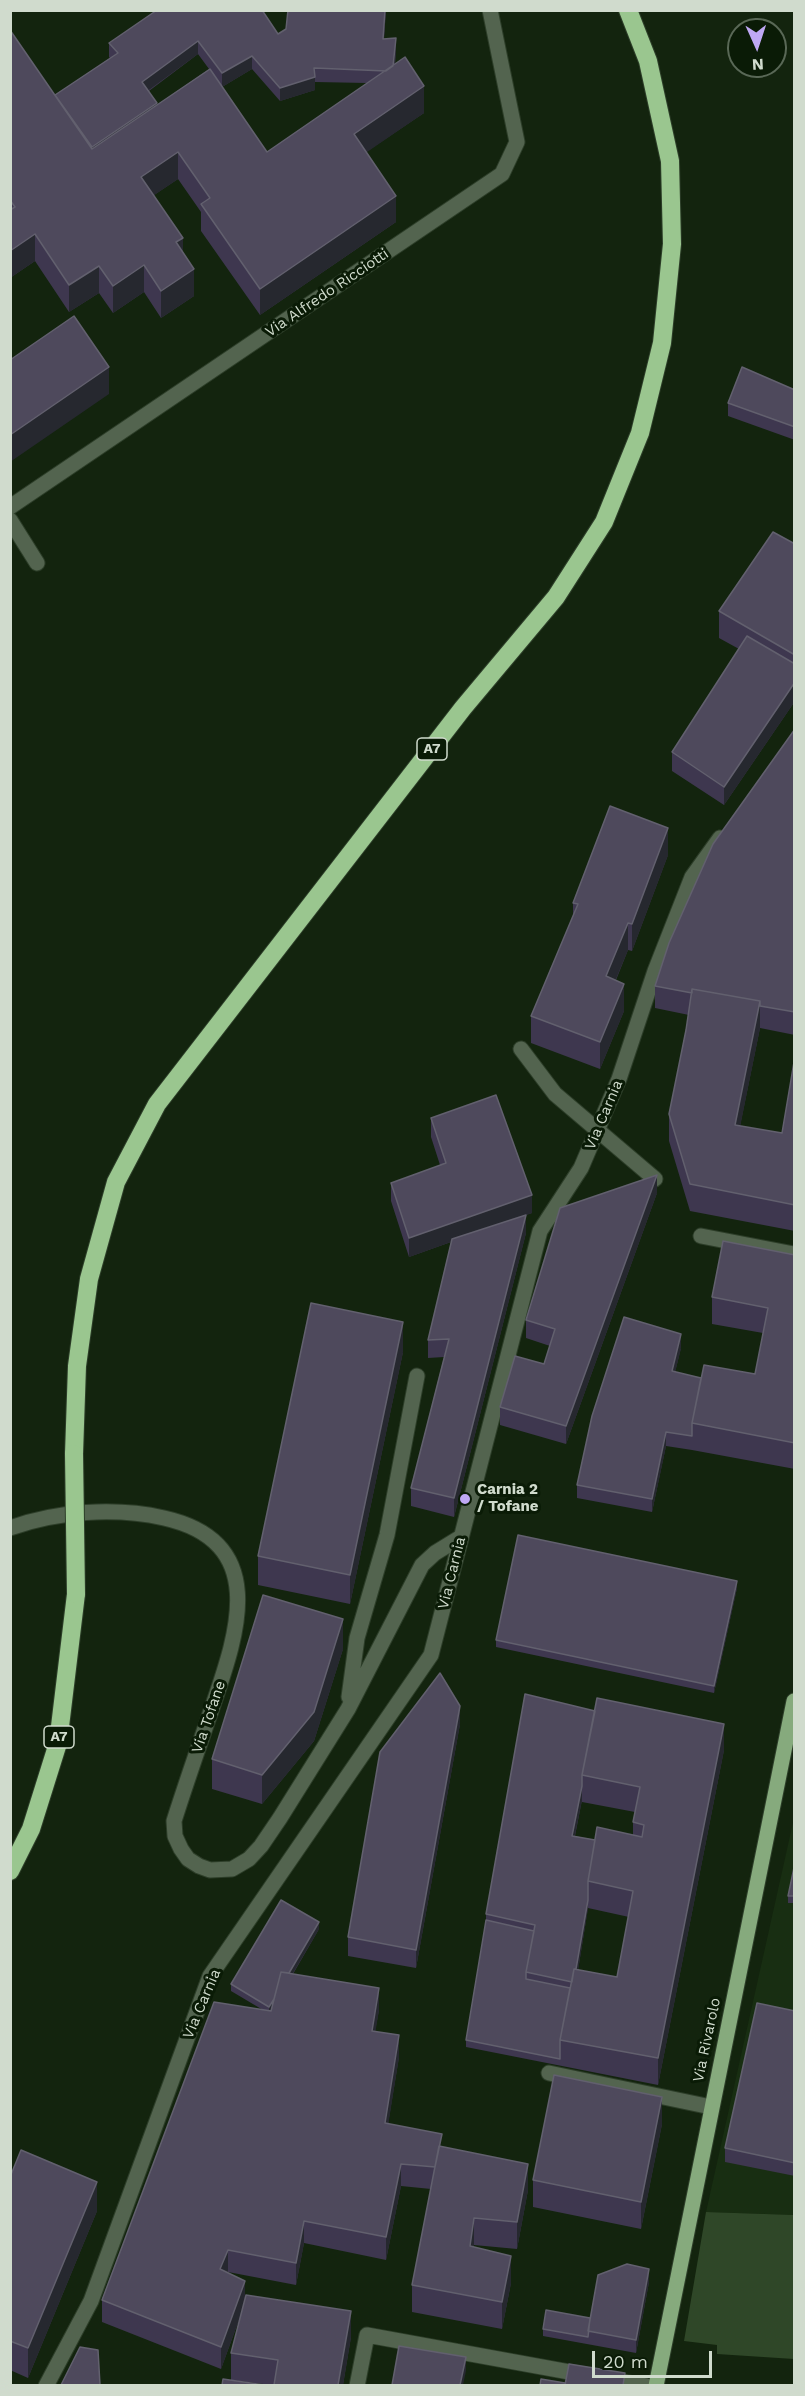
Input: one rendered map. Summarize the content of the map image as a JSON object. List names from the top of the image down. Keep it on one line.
{"streets":{"highway":["A7"],"main road":["Via Rivarolo"],"street":["Via Alfredo Ricciotti","Via Carnia","Via Tofane"]},"crossings":[["Via Carnia","Via Tofane"]],"places":["Carnia 2 / Tofane"],"scale_bar":"20 m","north":"bottom"}
